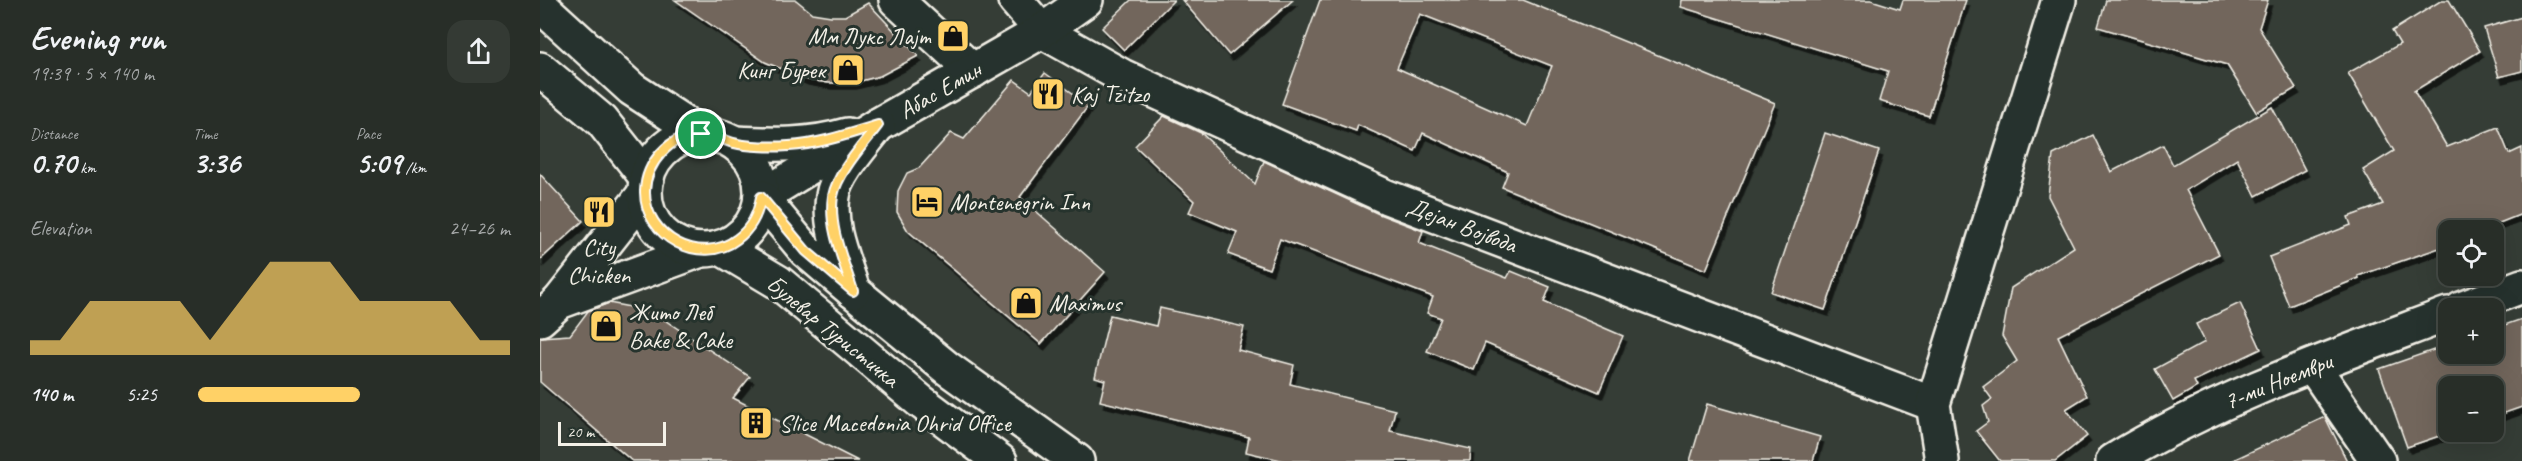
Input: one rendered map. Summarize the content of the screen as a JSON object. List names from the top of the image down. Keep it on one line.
{"streets":{"street":["Абас Емин","Дејан Војвода","Булевар Туристичка","7-ми Ноември"]},"crossings":[["Абас Емин","Дејан Војвода"],["Абас Емин","Булевар Туристичка"]],"places":{"shop":["Мм Лукс Лајт","Кинг Бурек","Maximus","Жито Леб Bake & Cake"],"restaurant":["Kaj Tzitzo","City Chicken"],"hotel":["Montenegrin Inn"],"building":["Slice Macedonia Ohrid Office"]},"scale_bar":"20 m","page":{"heading":["Evening run","19:39 · 5 × 140 m"],"stats":[["Distance","0.70 km"],["Time","3:36"],["Pace","5:09 /km"]],"chart":["Elevation","24–26 m"],"map_buttons":["+","−"],"list":[{"name":"140 m","note":"5:25"}],"scale":"20 m"}}
